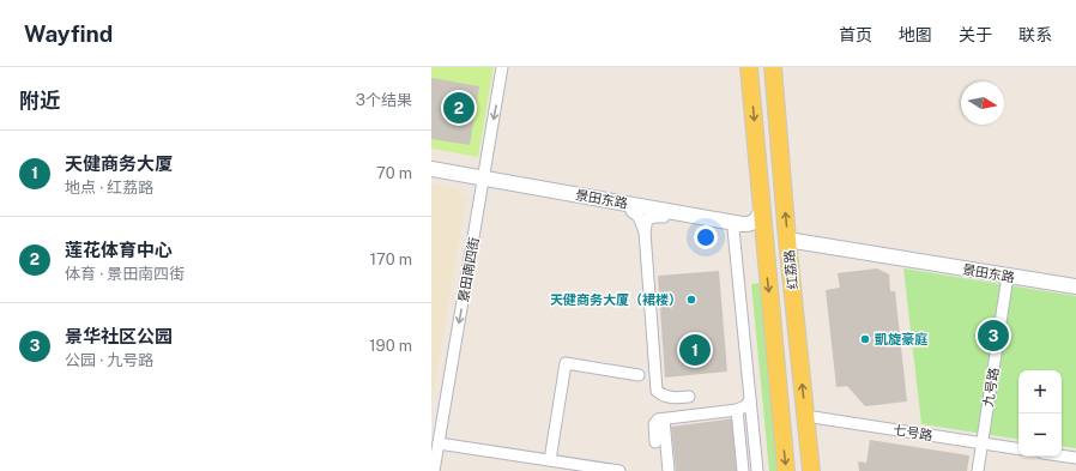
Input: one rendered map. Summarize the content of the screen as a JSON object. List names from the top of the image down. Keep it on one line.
{"streets":{"main road":["红荔路"],"street":["景田东路","景田南四街","九号路","七号路"]},"crossings":[["景田东路","景田南四街"],["景田东路","红荔路"],["景田东路","九号路"],["红荔路","七号路"],["九号路","七号路"]],"one_way":["景田南四街"],"places":["天健商务大厦（裙楼）","凱旋豪庭"],"north":"right","page":{"header":"Wayfind","nav":["首页","地图","关于","联系"],"heading":["附近","3个结果"],"pins":["2","3","1"],"list":[{"mark":"1","name":"天健商务大厦","note":"地点 · 红荔路","value":"70 m"},{"mark":"2","name":"莲花体育中心","note":"体育 · 景田南四街","value":"170 m"},{"mark":"3","name":"景华社区公园","note":"公园 · 九号路","value":"190 m"}],"map_buttons":["+","−"]}}
